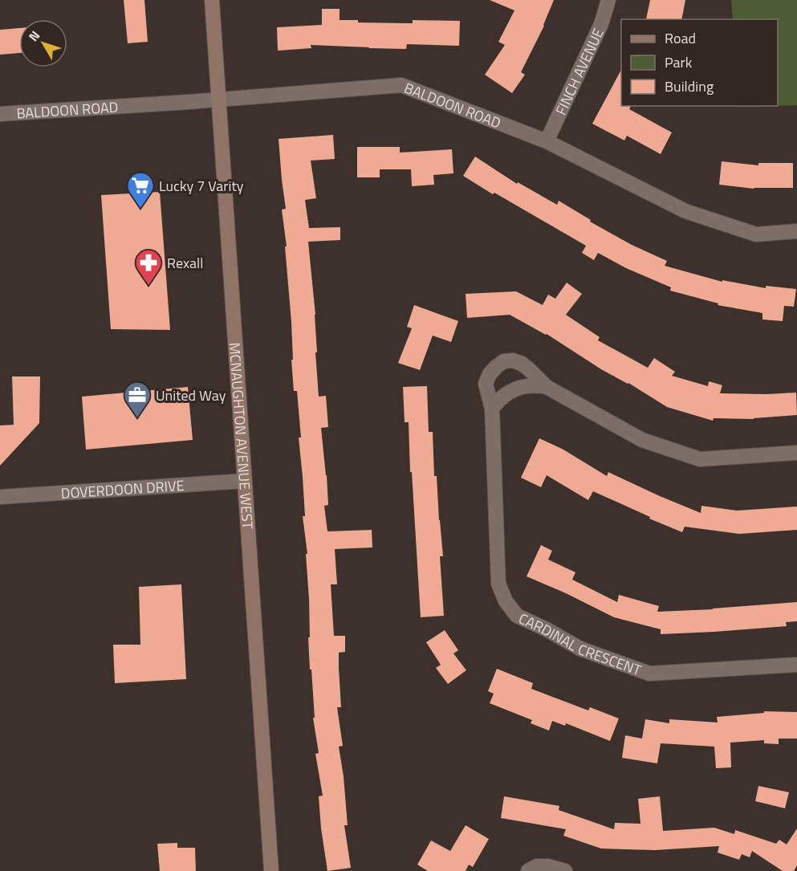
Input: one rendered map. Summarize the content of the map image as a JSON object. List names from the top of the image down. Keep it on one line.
{"streets":{"main road":["MCNAUGHTON AVENUE WEST"],"street":["FINCH AVENUE","BALDOON ROAD","DOVERDOON DRIVE","CARDINAL CRESCENT"]},"crossings":[["FINCH AVENUE","BALDOON ROAD"],["BALDOON ROAD","MCNAUGHTON AVENUE WEST"],["MCNAUGHTON AVENUE WEST","DOVERDOON DRIVE"]],"places":{"supermarket":["Lucky 7 Varity"],"pharmacy":["Rexall"],"office":["United Way"]},"legend":["Road","Park","Building"],"north":"top left"}
